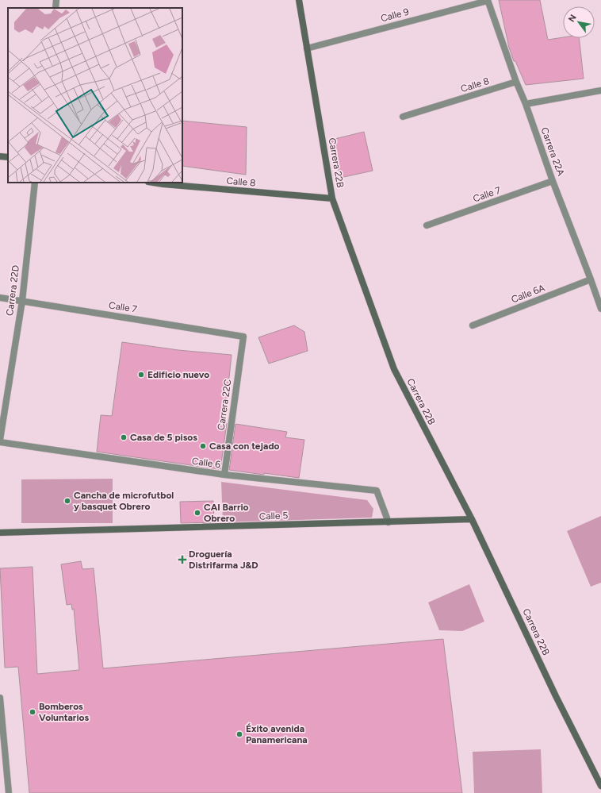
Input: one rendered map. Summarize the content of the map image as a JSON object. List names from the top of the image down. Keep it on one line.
{"streets":{"street":["Calle 9","Calle 8","Carrera 22A","Carrera 22B","Calle 7","Carrera 22D","Calle 6A","Carrera 22C","Calle 6","Calle 5"]},"crossings":[["Calle 9","Carrera 22A"],["Calle 9","Carrera 22B"],["Calle 8","Carrera 22A"],["Calle 8","Carrera 22B"],["Carrera 22A","Calle 7"],["Carrera 22A","Calle 6A"],["Carrera 22B","Calle 5"],["Calle 7","Carrera 22D"],["Calle 7","Carrera 22C"],["Carrera 22C","Calle 6"],["Calle 6","Calle 5"]],"places":{"other":["Edificio nuevo","Casa de 5 pisos","Casa con tejado","Cancha de microfutbol y basquet Obrero","CAI Barrio Obrero","Bomberos Voluntarios","Éxito avenida Panamericana"],"health":["Droguería Distrifarma J&D"]},"north":"top left"}
